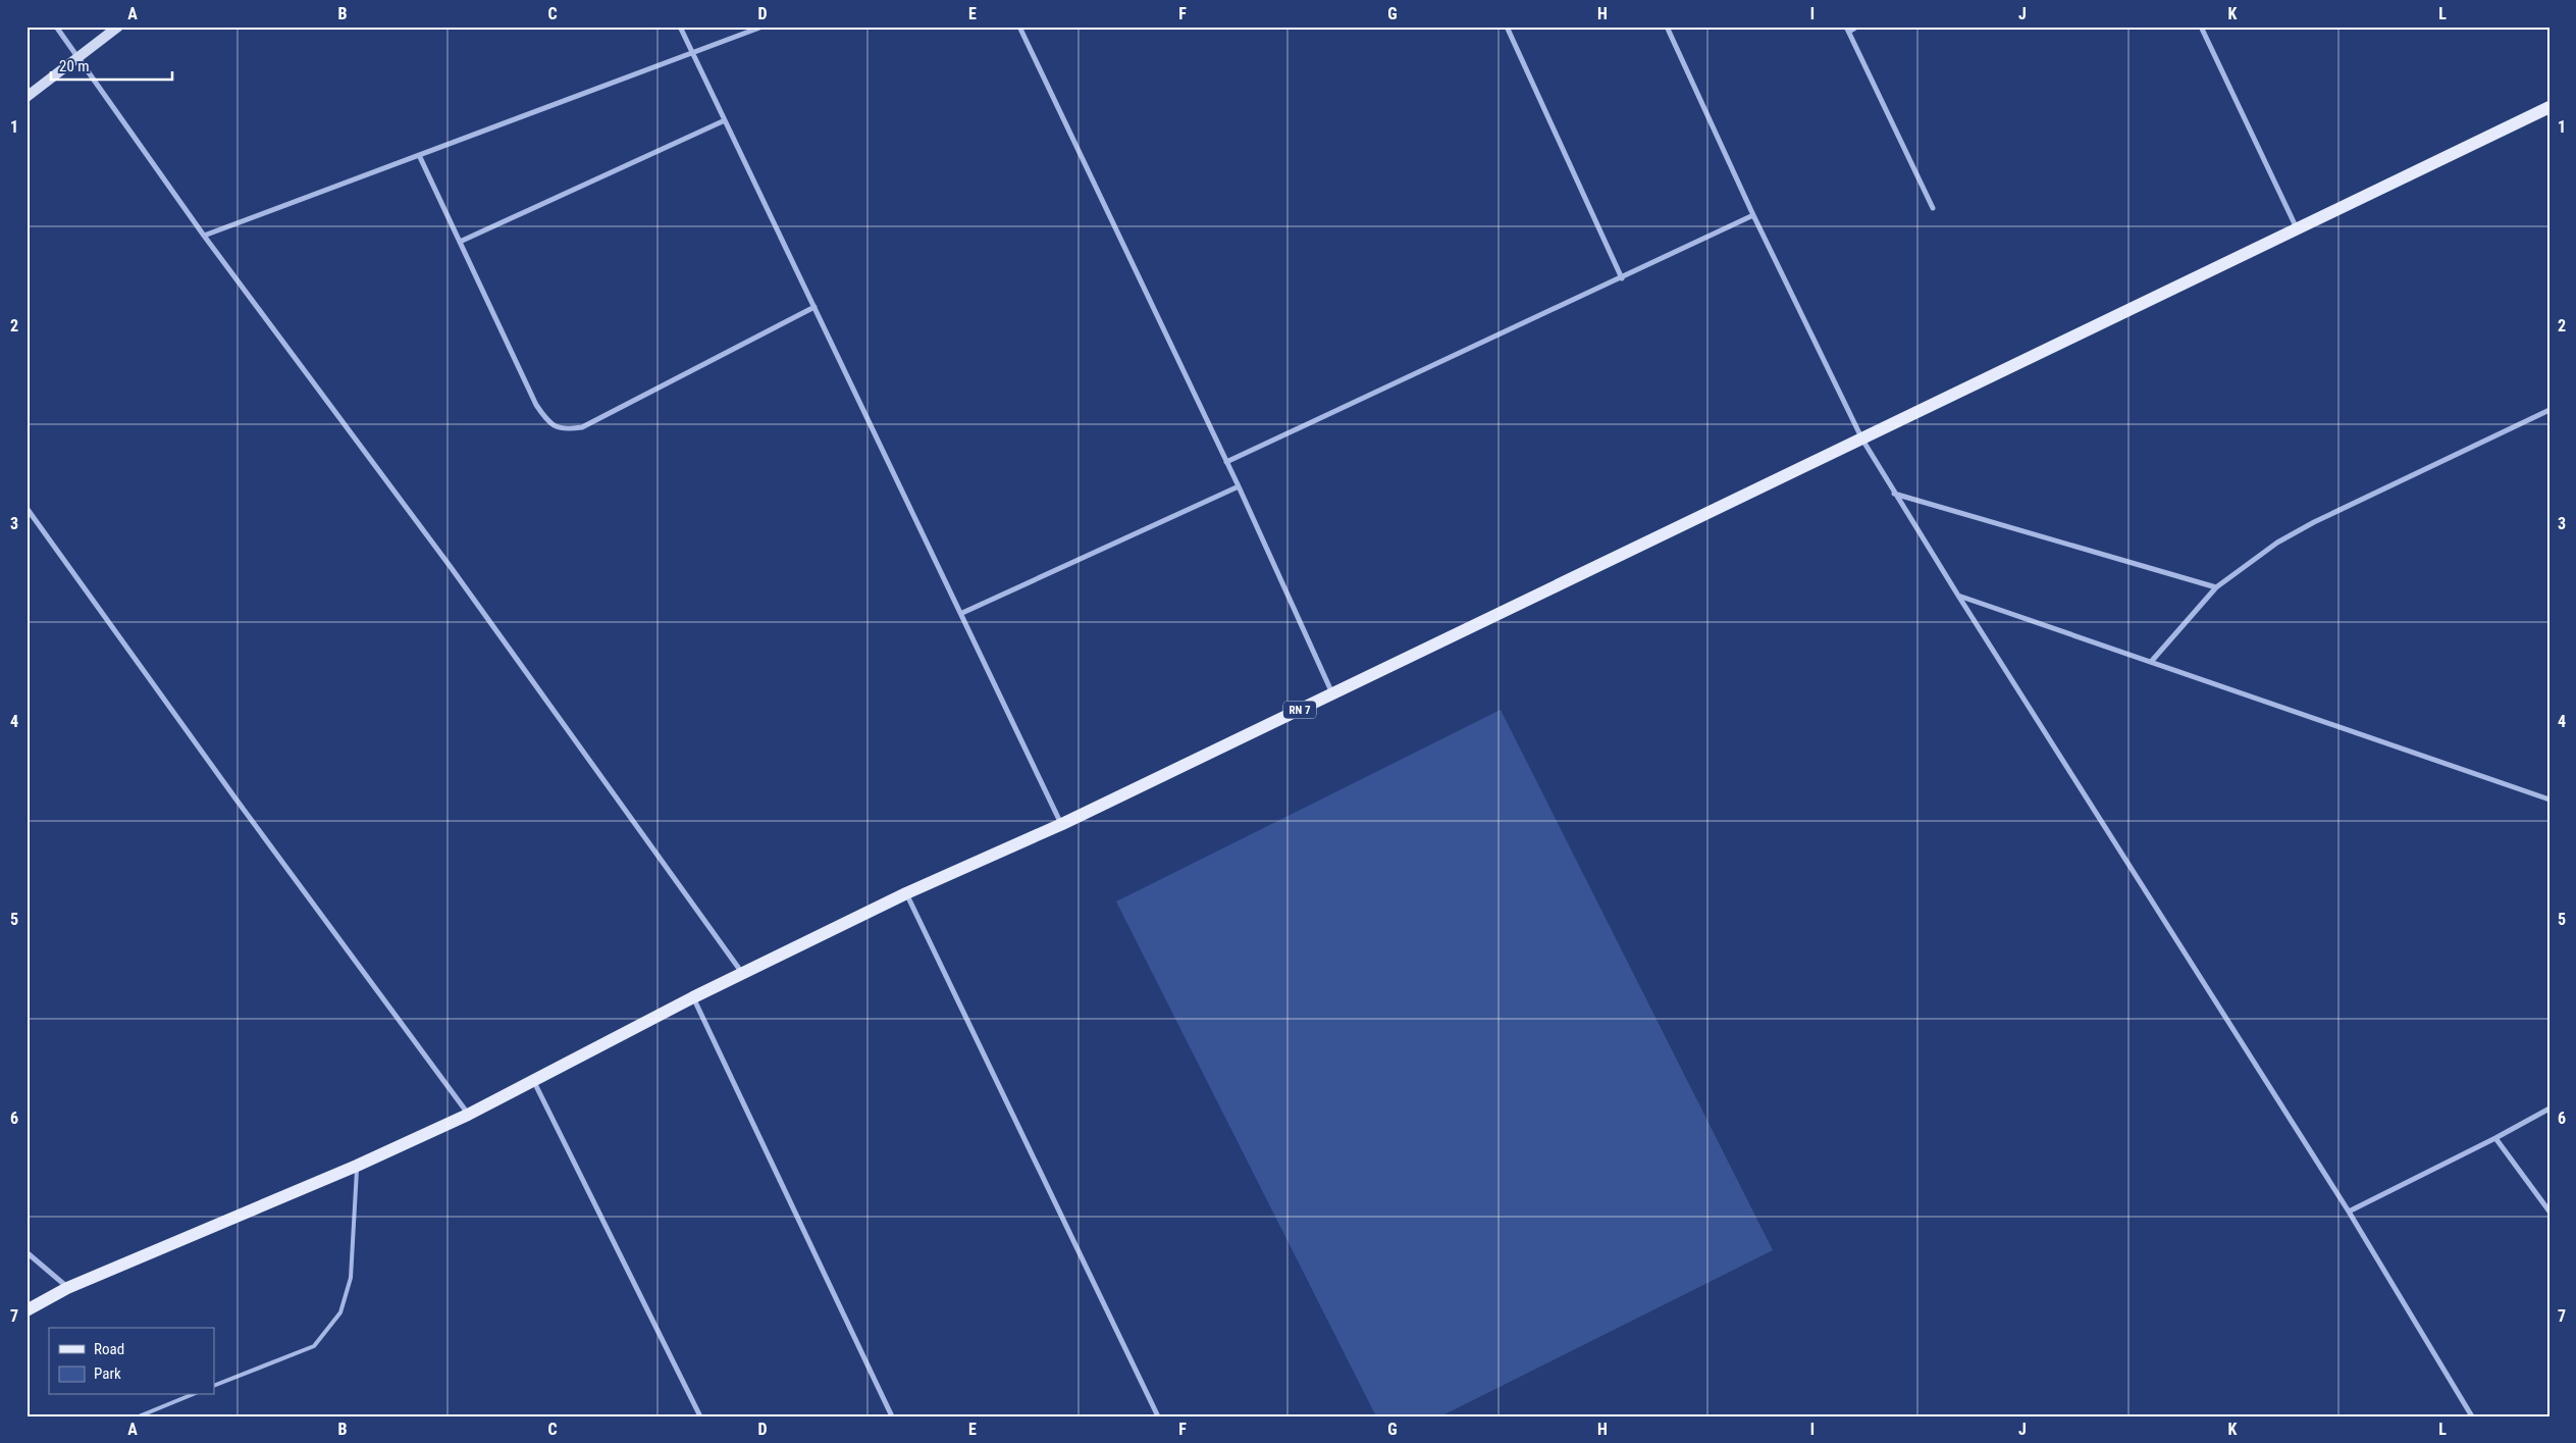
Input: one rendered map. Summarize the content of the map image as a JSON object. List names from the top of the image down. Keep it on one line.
{"streets":{"main road":["RN 7"]},"legend":["Road","Park"],"scale_bar":"20 m","grid":{"columns":["A","B","C","D","E","F","G","H","I","J","K","L"],"rows":["1","2","3","4","5","6","7"]}}
